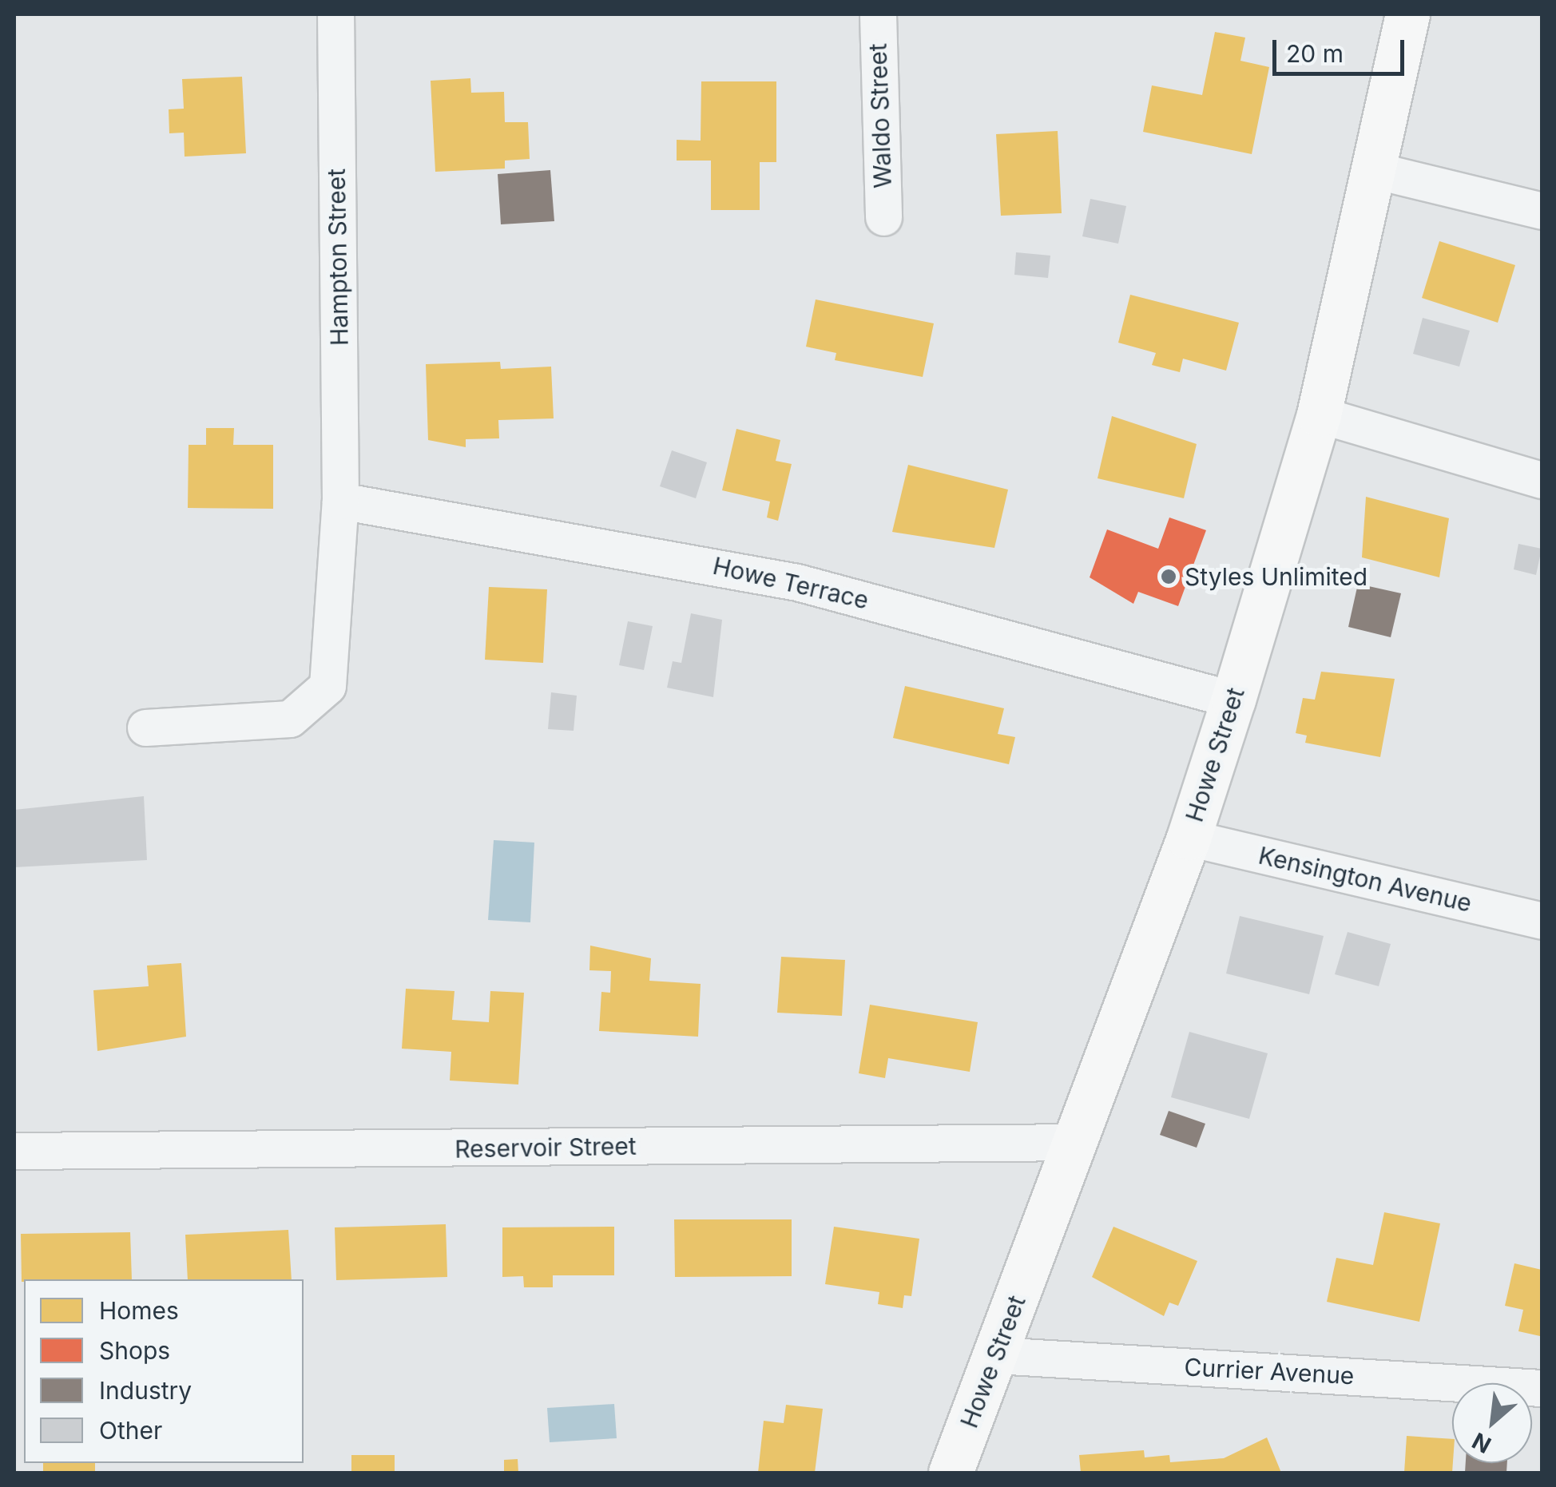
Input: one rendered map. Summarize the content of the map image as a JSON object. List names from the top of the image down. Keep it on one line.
{"streets":{"main road":["Howe Street"],"street":["Waldo Street","Hampton Street","Howe Terrace","Kensington Avenue","Reservoir Street","Currier Avenue"]},"crossings":[["Hampton Street","Howe Terrace"],["Howe Terrace","Howe Street"],["Howe Street","Kensington Avenue"],["Howe Street","Reservoir Street"],["Howe Street","Currier Avenue"]],"places":["Styles Unlimited"],"legend":["Homes","Shops","Industry","Other"],"scale_bar":"20 m","north":"bottom left"}
